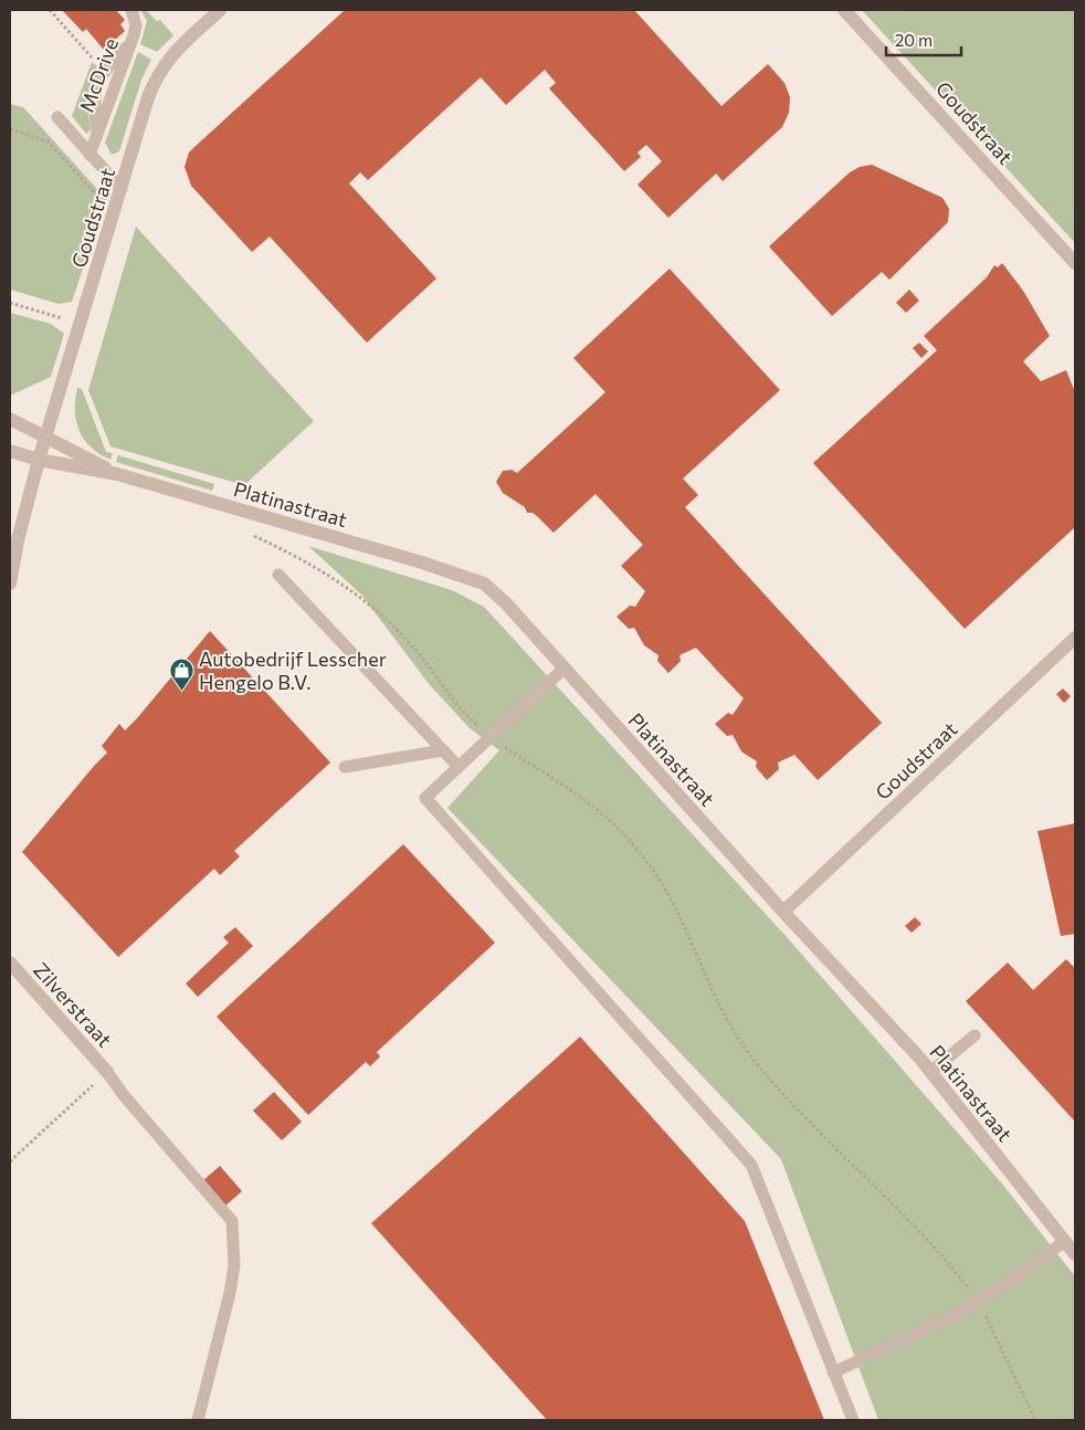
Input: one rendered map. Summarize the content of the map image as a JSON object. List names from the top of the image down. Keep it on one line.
{"streets":{"street":["Goudstraat","Platinastraat","Zilverstraat"],"lane":["McDrive"]},"crossings":[["Goudstraat","Platinastraat"]],"places":{"shop":["Autobedrijf Lesscher Hengelo B.V."]},"scale_bar":"20 m"}
